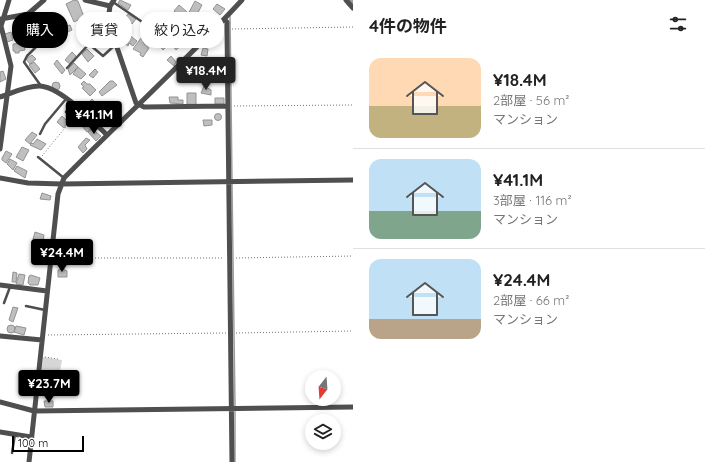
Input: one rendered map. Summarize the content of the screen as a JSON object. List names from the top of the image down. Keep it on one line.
{"scale_bar":"100 m","north":"bottom","page":{"heading":"4件の物件","chip":["購入","賃貸","絞り込み"],"list":[{"name":"¥18.4M","note":"2部屋 · 56 m² · マンション"},{"name":"¥41.1M","note":"3部屋 · 116 m² · マンション"},{"name":"¥24.4M","note":"2部屋 · 66 m² · マンション"}],"price":["¥18.4M","¥41.1M","¥24.4M","¥23.7M"],"scale":"100 m"}}
